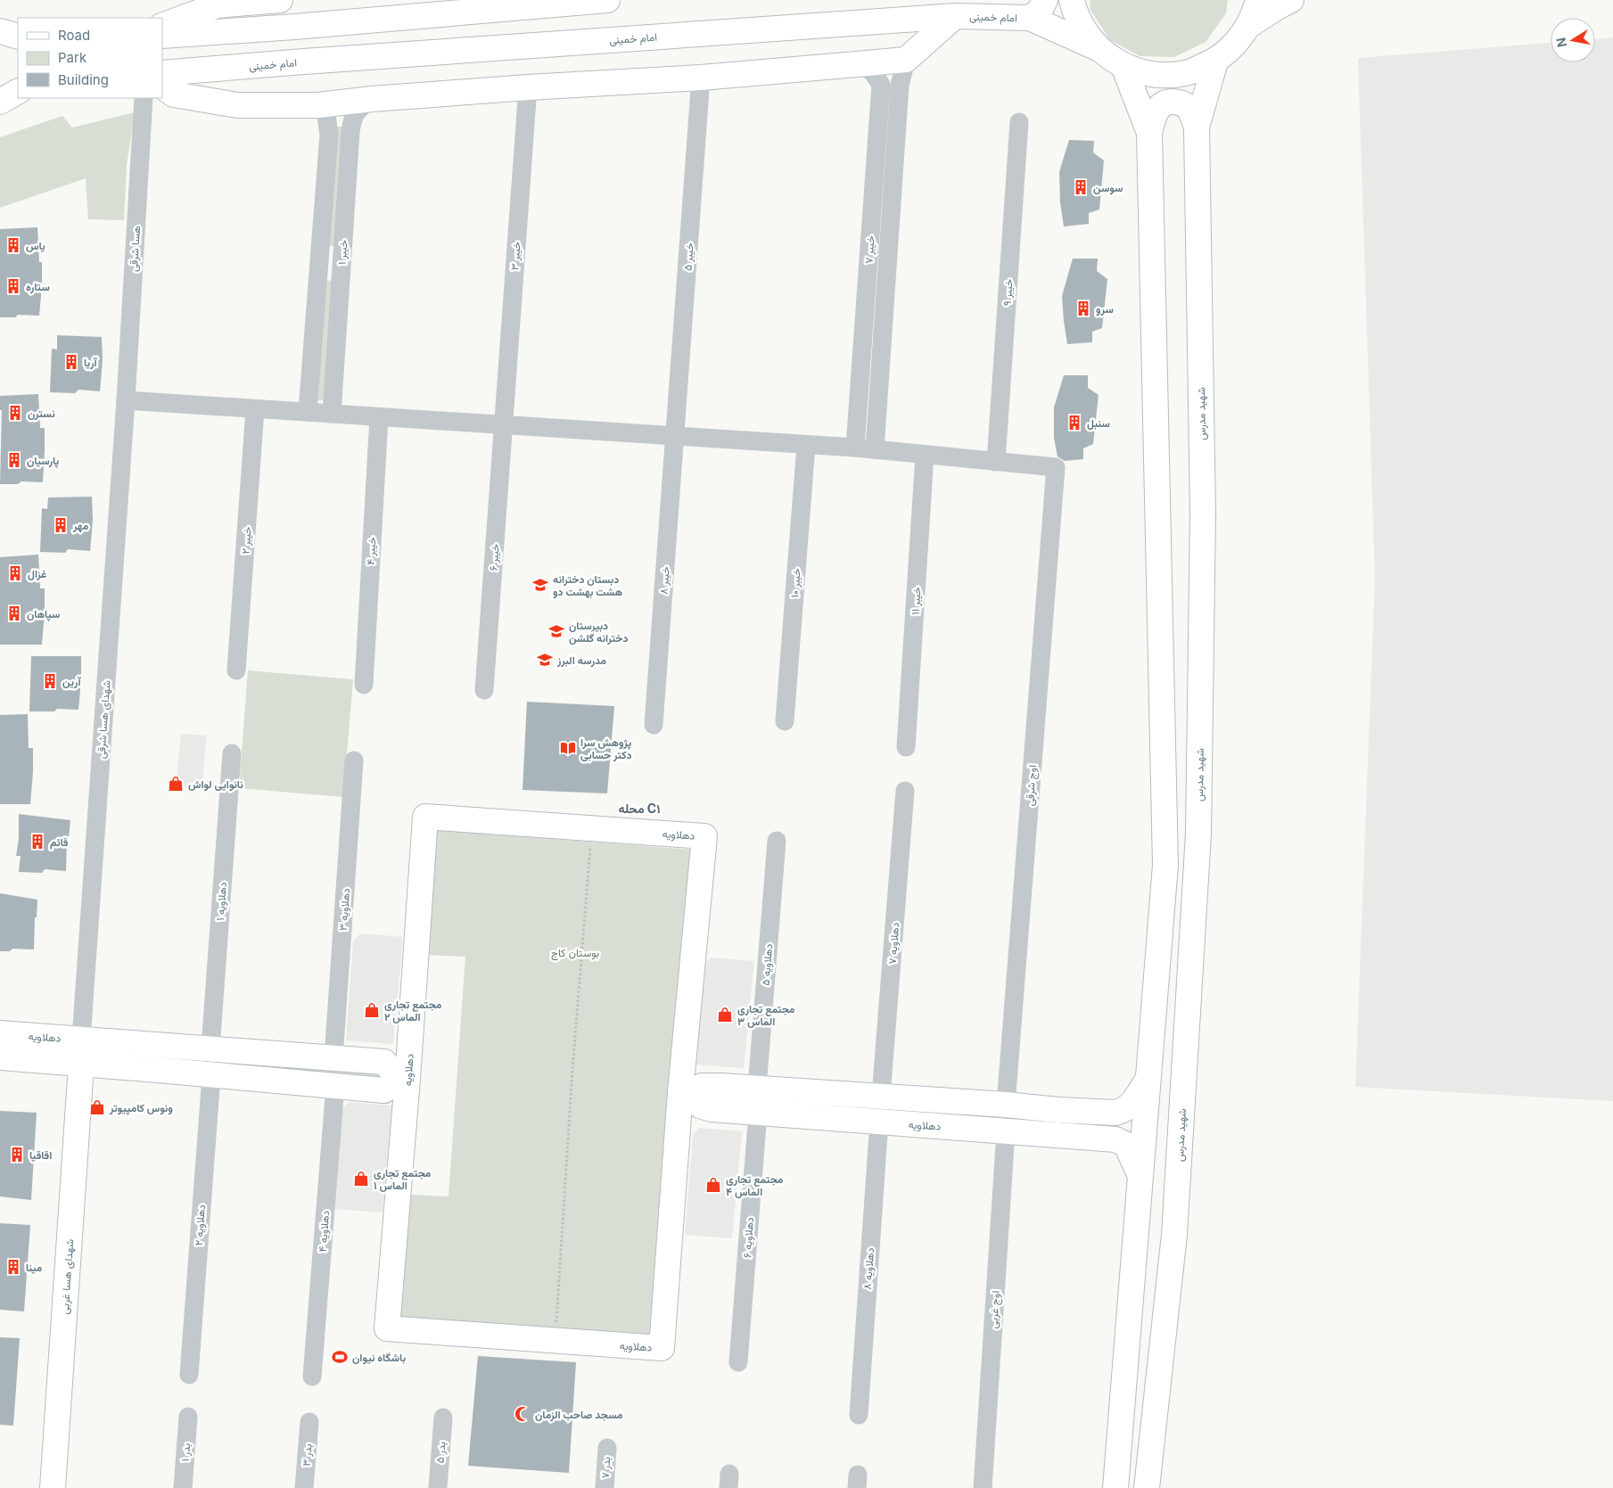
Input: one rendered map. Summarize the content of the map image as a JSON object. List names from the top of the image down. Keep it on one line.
{"streets":{"main road":["امام خمینی","شهید مدرس","دهلاویه","شهدای هسا غربی"],"street":["هسا شرقی","خیبر ۷","خیبر ۱","خیبر ۳","خیبر ۵","خیبر ۹","خیبر ۲","خیبر ۴","خیبر ۶","خیبر ۸","خیبر ۱۰","خیبر ۱۱","شهدای هسا شرقی","اوج شرقی","دهلاویه ۱","دهلاویه ۳","دهلاویه ۷","دهلاویه ۵","دهلاویه ۲","دهلاویه ۴","دهلاویه ۶","دهلاویه ۸","اوج غربی","بدر ۱","بدر ۵","بدر ۳","بدر ۷"]},"crossings":[["هسا شرقی","شهدای هسا شرقی"],["خیبر ۳","خیبر ۶"],["خیبر ۵","خیبر ۸"],["خیبر ۹","اوج شرقی"],["شهدای هسا شرقی","دهلاویه"],["دهلاویه","دهلاویه ۱"],["دهلاویه","دهلاویه ۳"],["دهلاویه","دهلاویه ۲"],["دهلاویه","دهلاویه ۴"],["دهلاویه","دهلاویه ۶"],["دهلاویه","دهلاویه ۸"],["دهلاویه","شهدای هسا غربی"],["دهلاویه","اوج غربی"]],"districts":["محله C۱"],"parks":["بوستان کاج"],"places":{"building":["سوسن","یاس","ستاره","سرو","آریا","نسترن","سنبل","پارسیان","مهر","غزال","سپاهان","آرین","قائم","اقاقیا","مینا"],"school or university":["دبستان دخترانه هشت بهشت دو","دبیرستان دخترانه گلشن","مدرسه البرز"],"library":["پژوهش سرا دکتر حسابی"],"shop":["نانوایی لواش","مجتمع تجاری الماس ۲","مجتمع تجاری الماس ۳","ونوس کامپیوتر","مجتمع تجاری الماس ۱","مجتمع تجاری الماس ۴"],"sports":["باشگاه نیوان"],"mosque":["مسجد صاحب الزمان"]},"legend":["Road","Park","Building"],"north":"left"}
